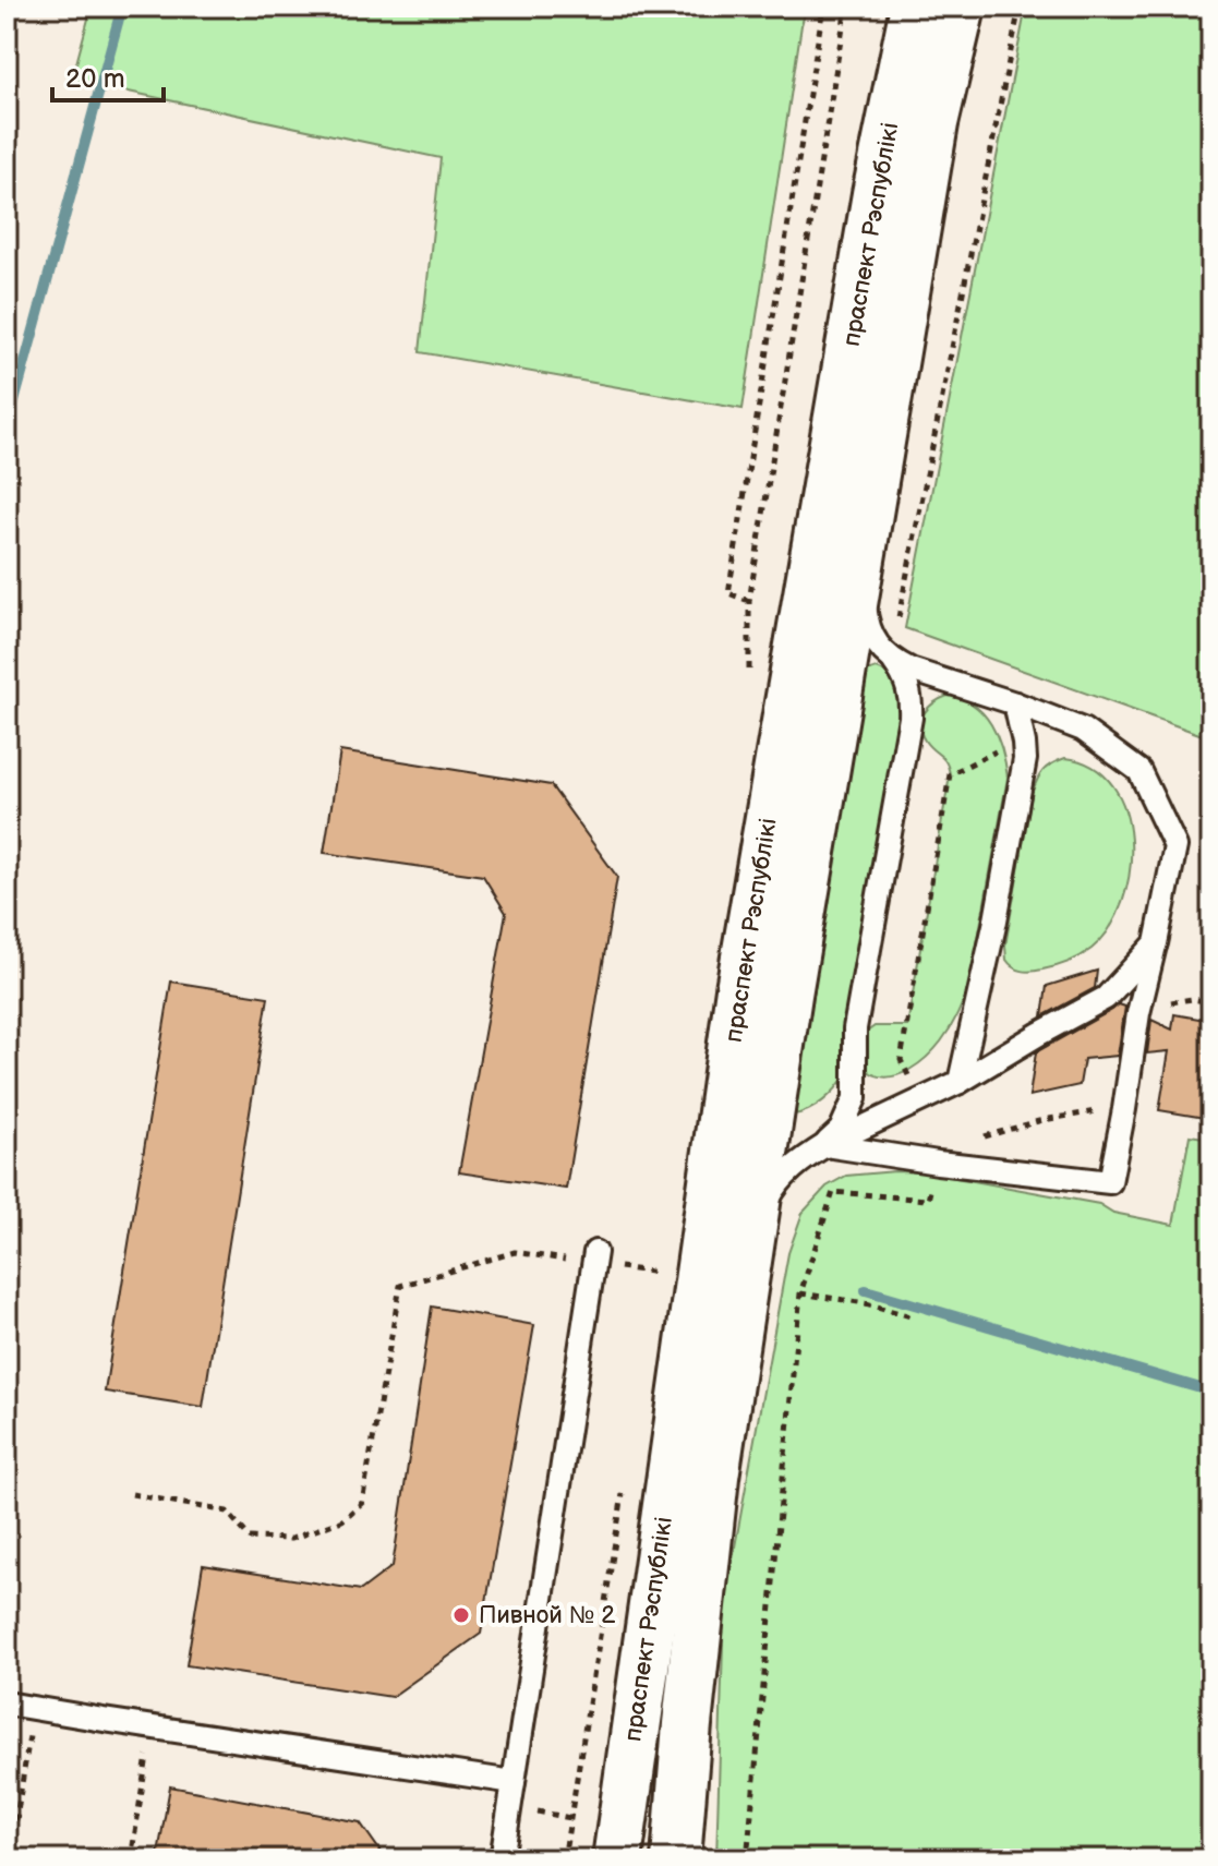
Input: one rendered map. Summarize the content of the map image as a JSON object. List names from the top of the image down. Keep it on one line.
{"streets":{"main road":["праспект Рэспублікі"]},"places":["Пивной № 2"],"scale_bar":"20 m"}
